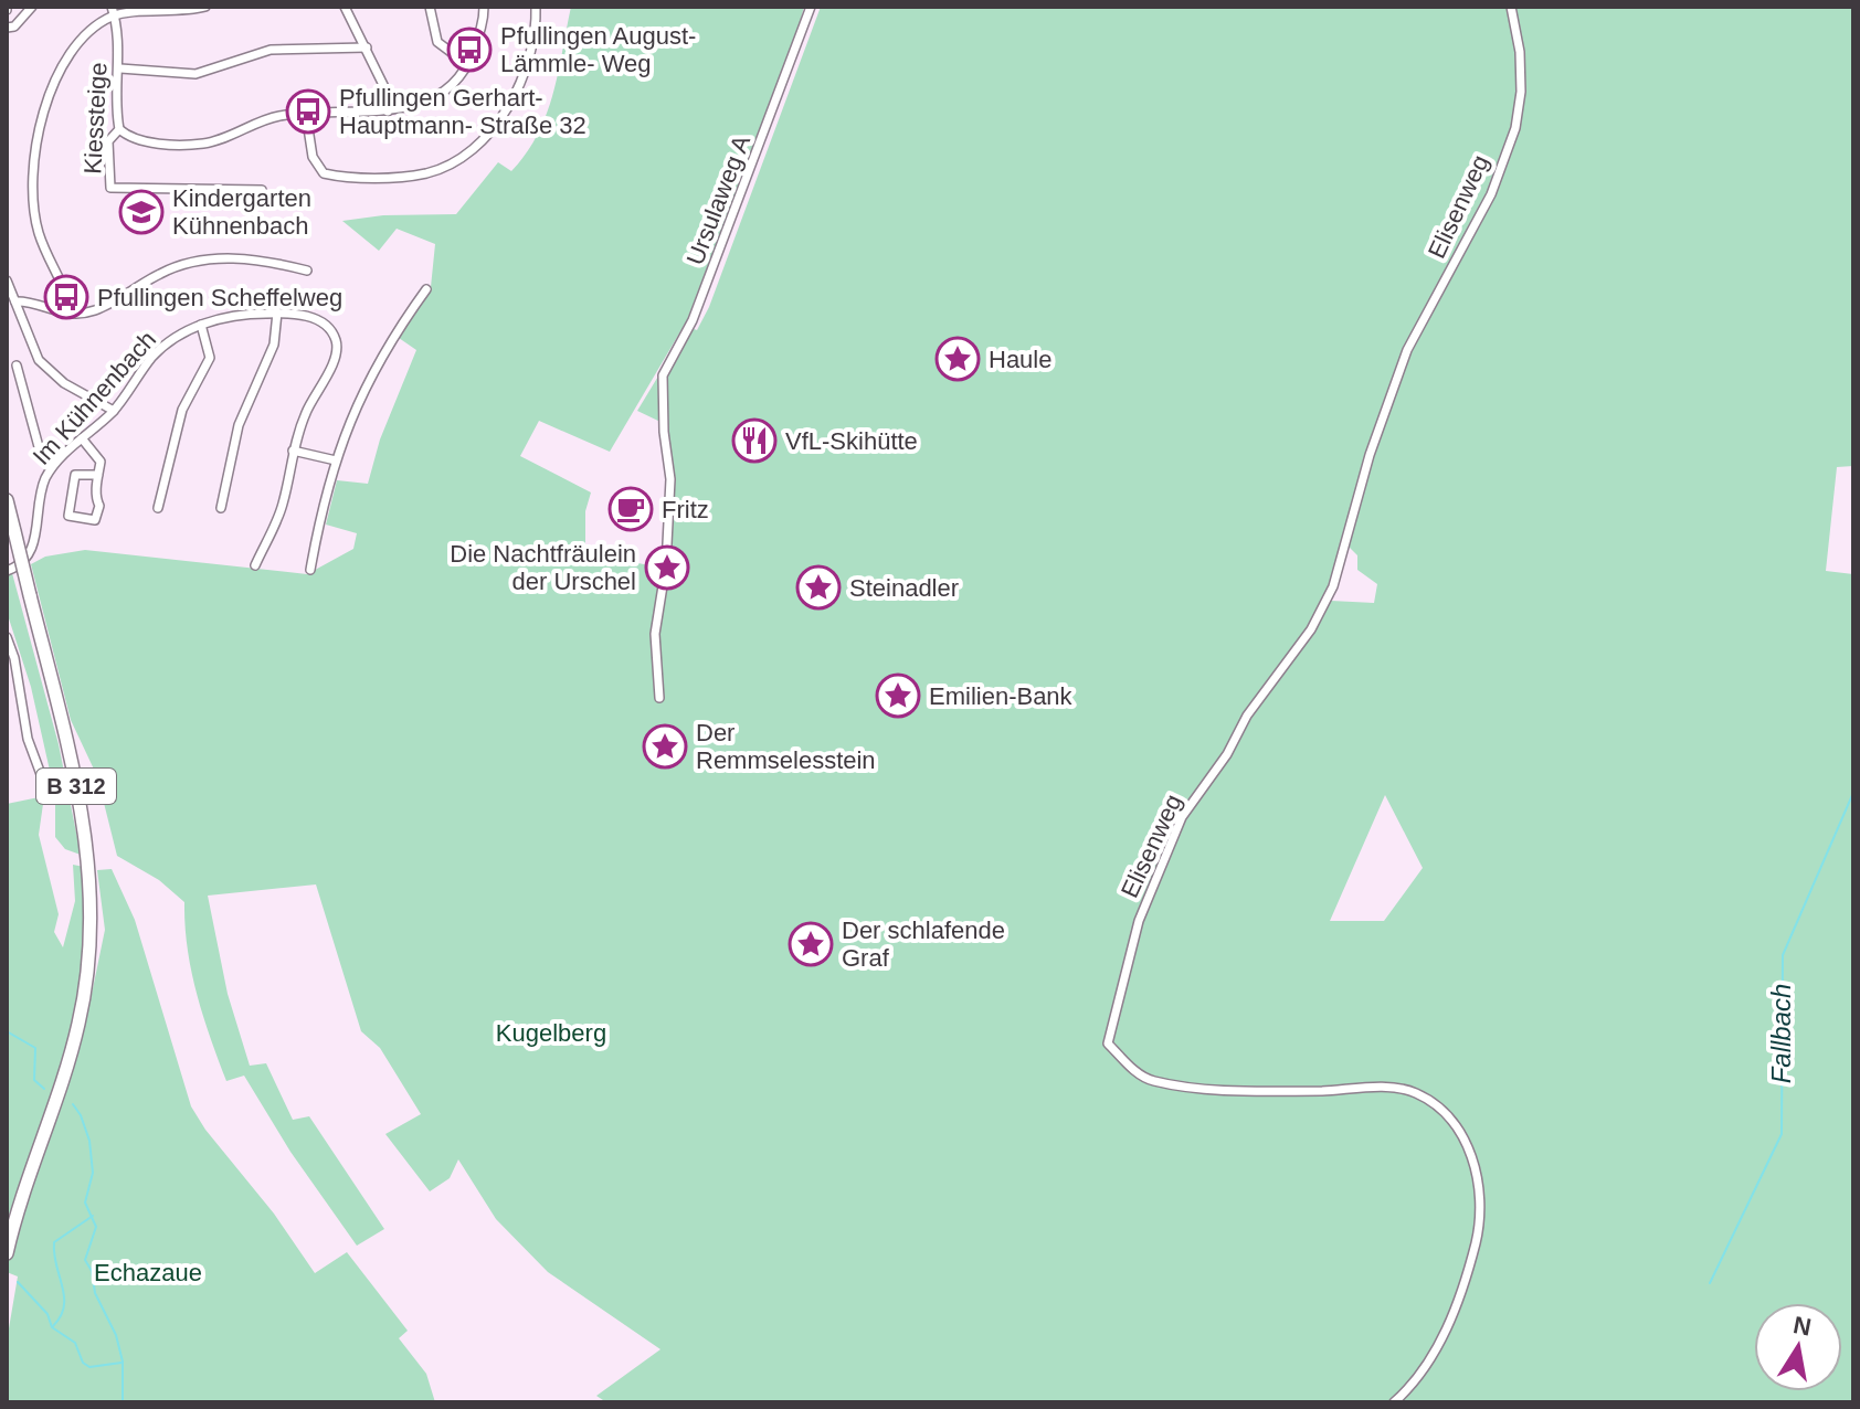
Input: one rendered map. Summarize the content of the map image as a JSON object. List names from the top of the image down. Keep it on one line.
{"streets":{"main road":["B 312"],"street":["Kiessteige","Ursulaweg A","Elisenweg","Im Kühnenbach"]},"water":["Fallbach"],"parks":["Kugelberg","Echazaue"],"places":{"bus stop":["Pfullingen August- Lämmle- Weg","Pfullingen Gerhart- Hauptmann- Straße 32","Pfullingen Scheffelweg"],"school or university":["Kindergarten Kühnenbach"],"place":["Haule","Die Nachtfräulein der Urschel","Steinadler","Emilien-Bank","Der Remmselesstein","Der schlafende Graf"],"restaurant":["VfL-Skihütte"],"cafe":["Fritz"]},"north":"top"}
